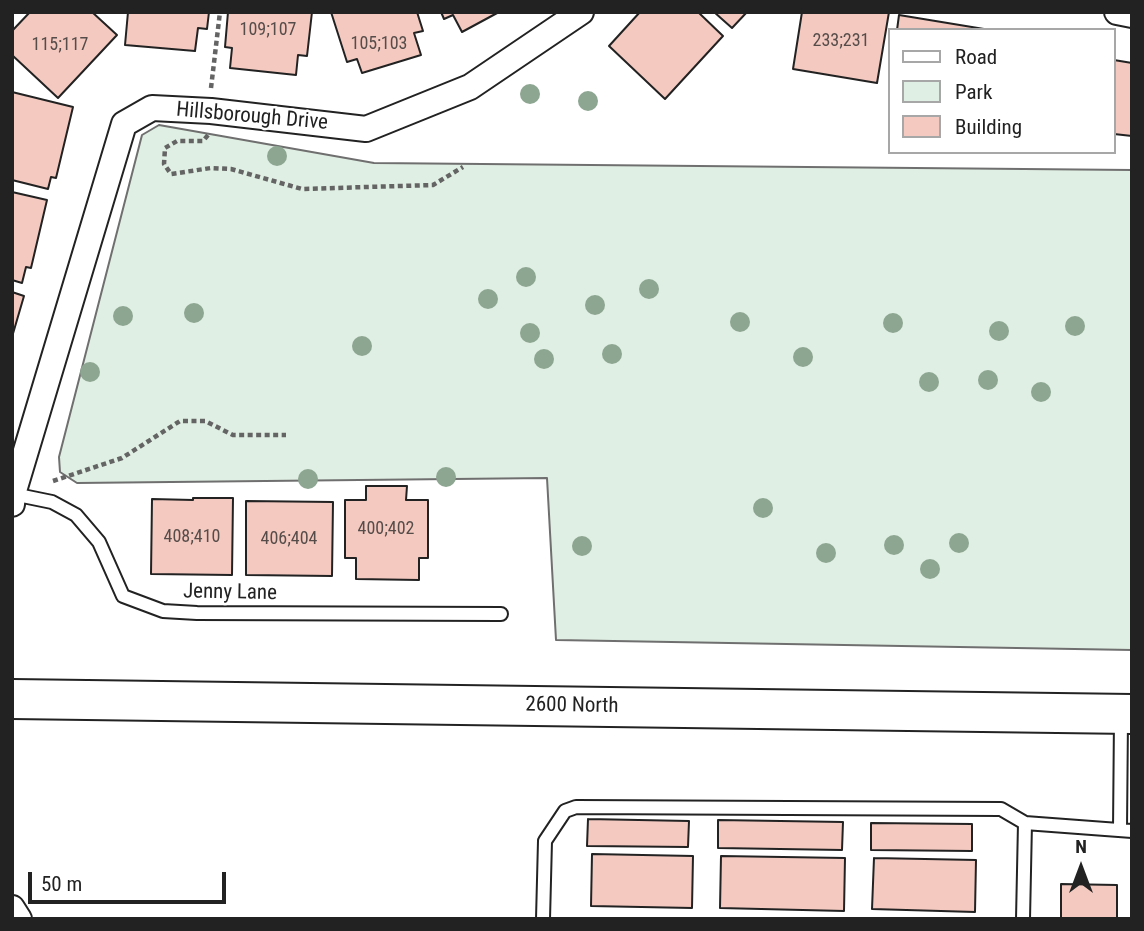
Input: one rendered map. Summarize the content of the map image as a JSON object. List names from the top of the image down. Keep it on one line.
{"streets":{"main road":["2600 North"],"street":["Hillsborough Drive"],"lane":["Jenny Lane"]},"crossings":[["Hillsborough Drive","Jenny Lane"]],"house_numbers":["109;107","233;231","105;103","115;117","400;402","408;410","406;404"],"legend":["Road","Park","Building"],"scale_bar":"50 m","north":"top"}
